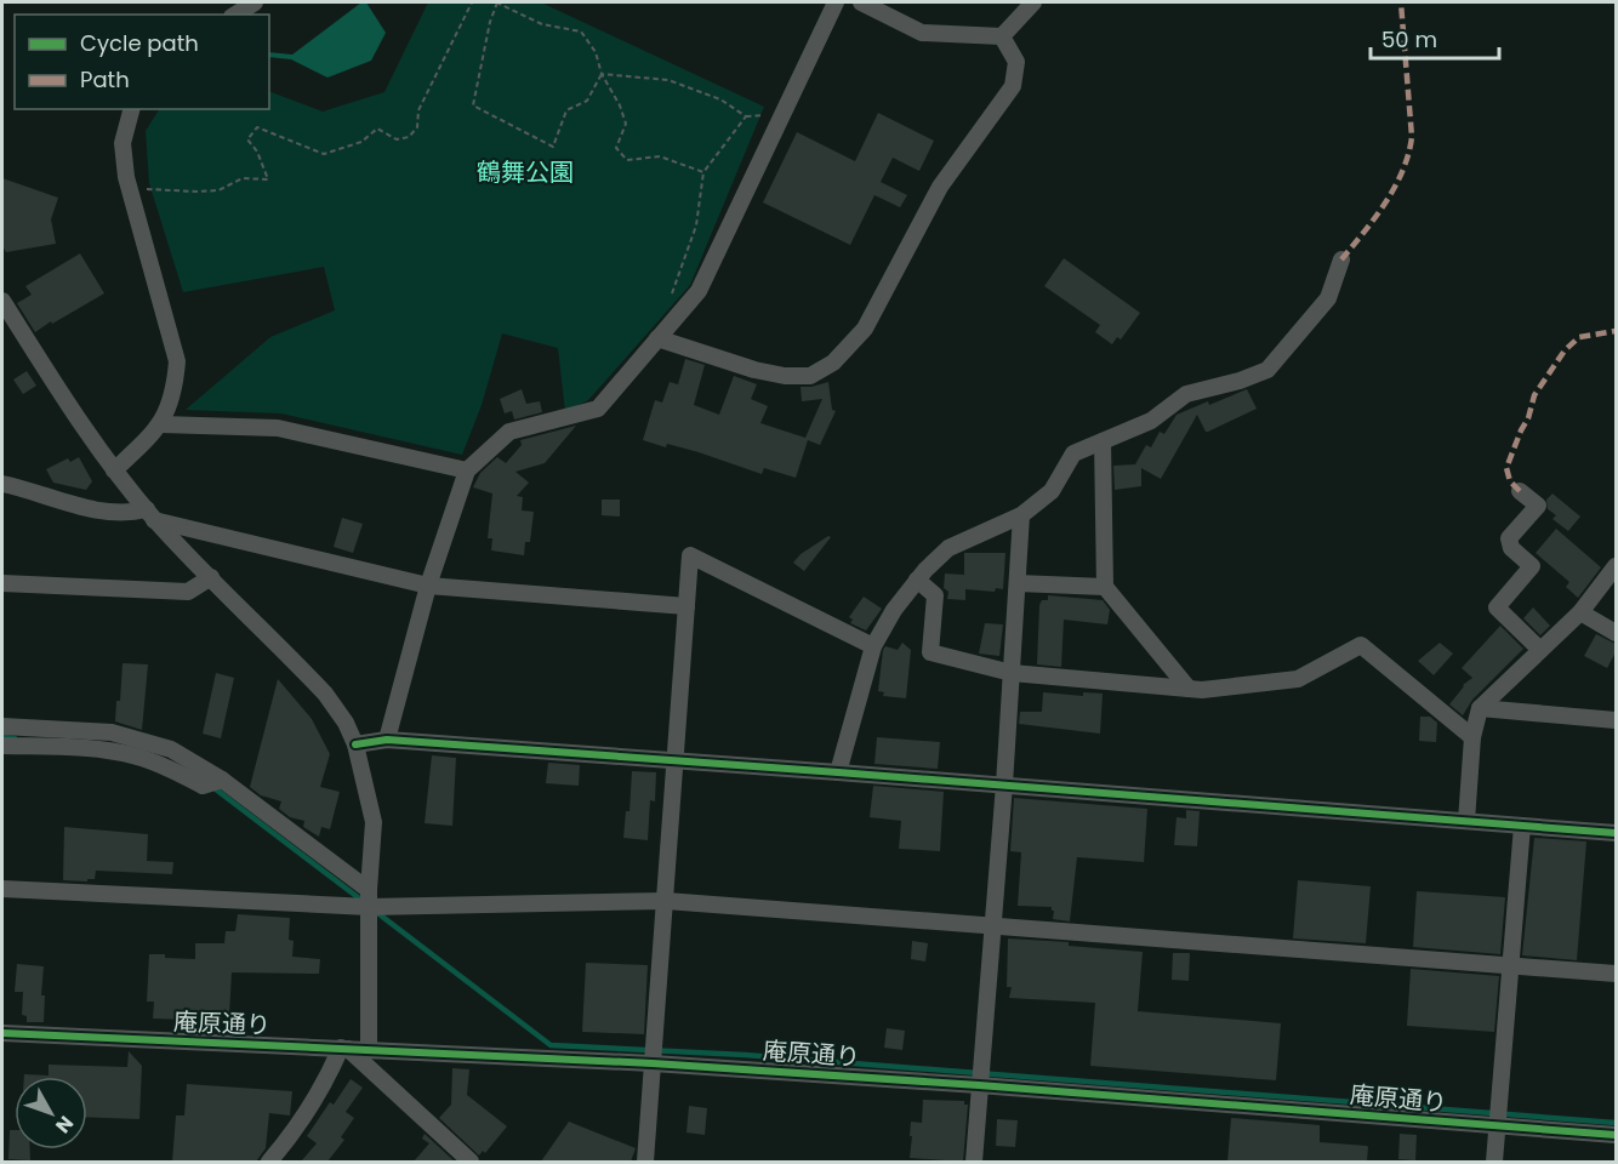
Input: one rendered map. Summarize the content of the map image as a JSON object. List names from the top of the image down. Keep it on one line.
{"streets":{"street":["庵原通り"]},"parks":["鶴舞公園"],"legend":["Cycle path","Path"],"scale_bar":"50 m","north":"bottom right"}
